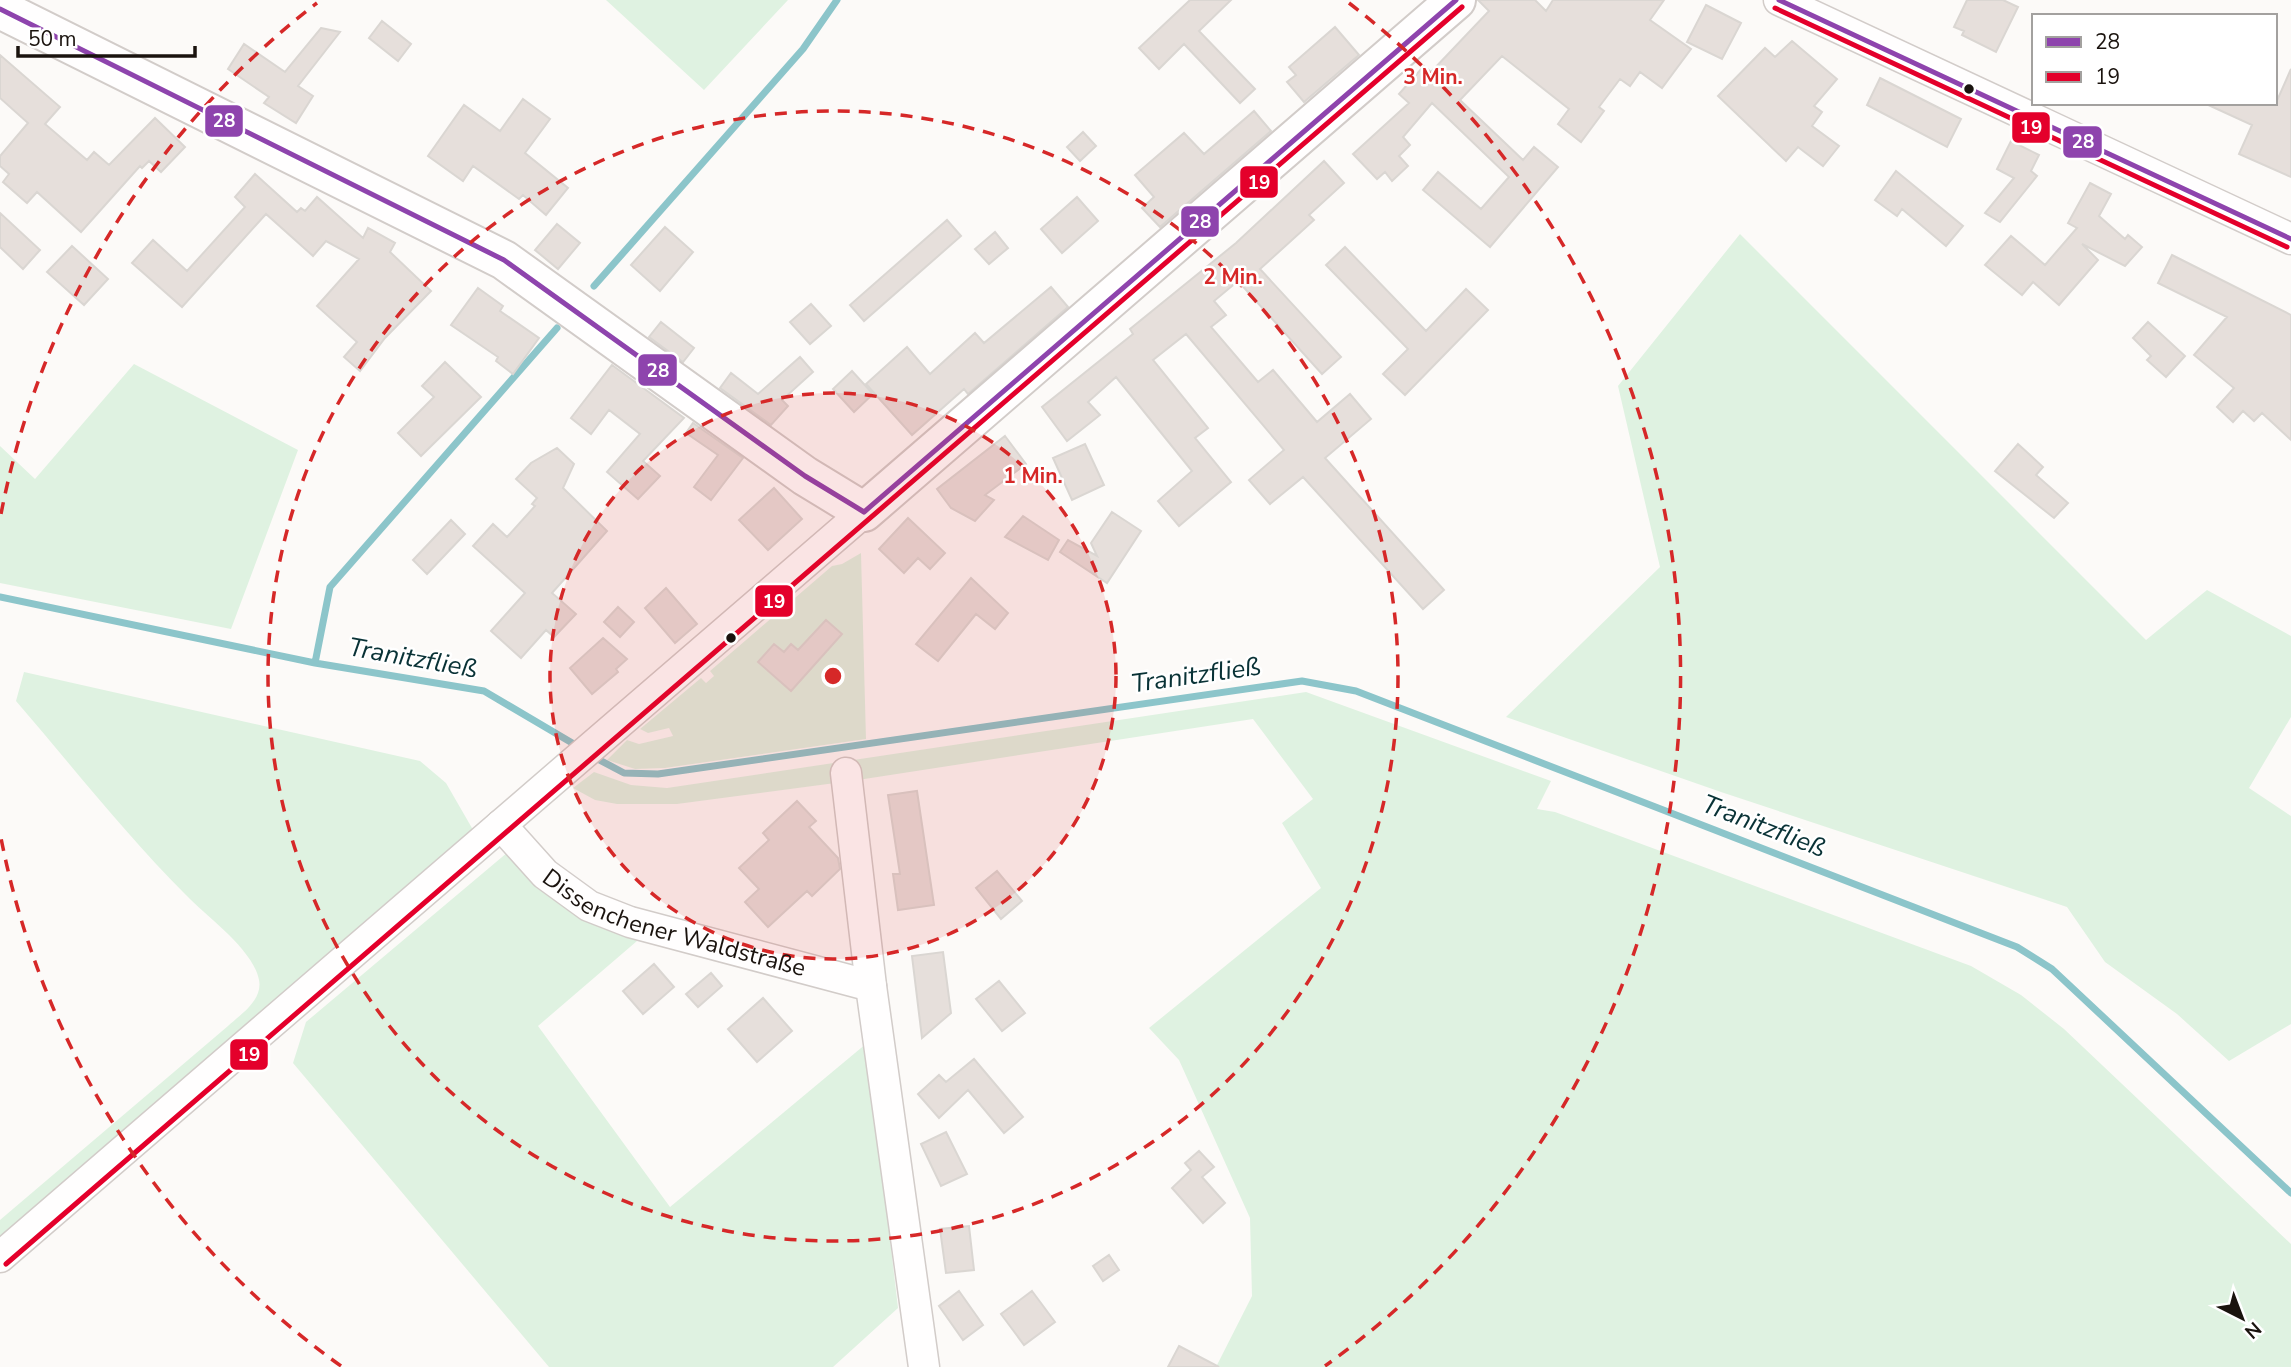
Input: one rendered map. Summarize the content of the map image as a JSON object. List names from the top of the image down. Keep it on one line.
{"streets":{"street":["Dissenchener Waldstraße"]},"water":["Tranitzfließ"],"lines":["transit line 28","transit line 19"],"legend":["28","19"],"scale_bar":"50 m","north":"bottom right","rings":["3 Min.","2 Min.","1 Min."]}
